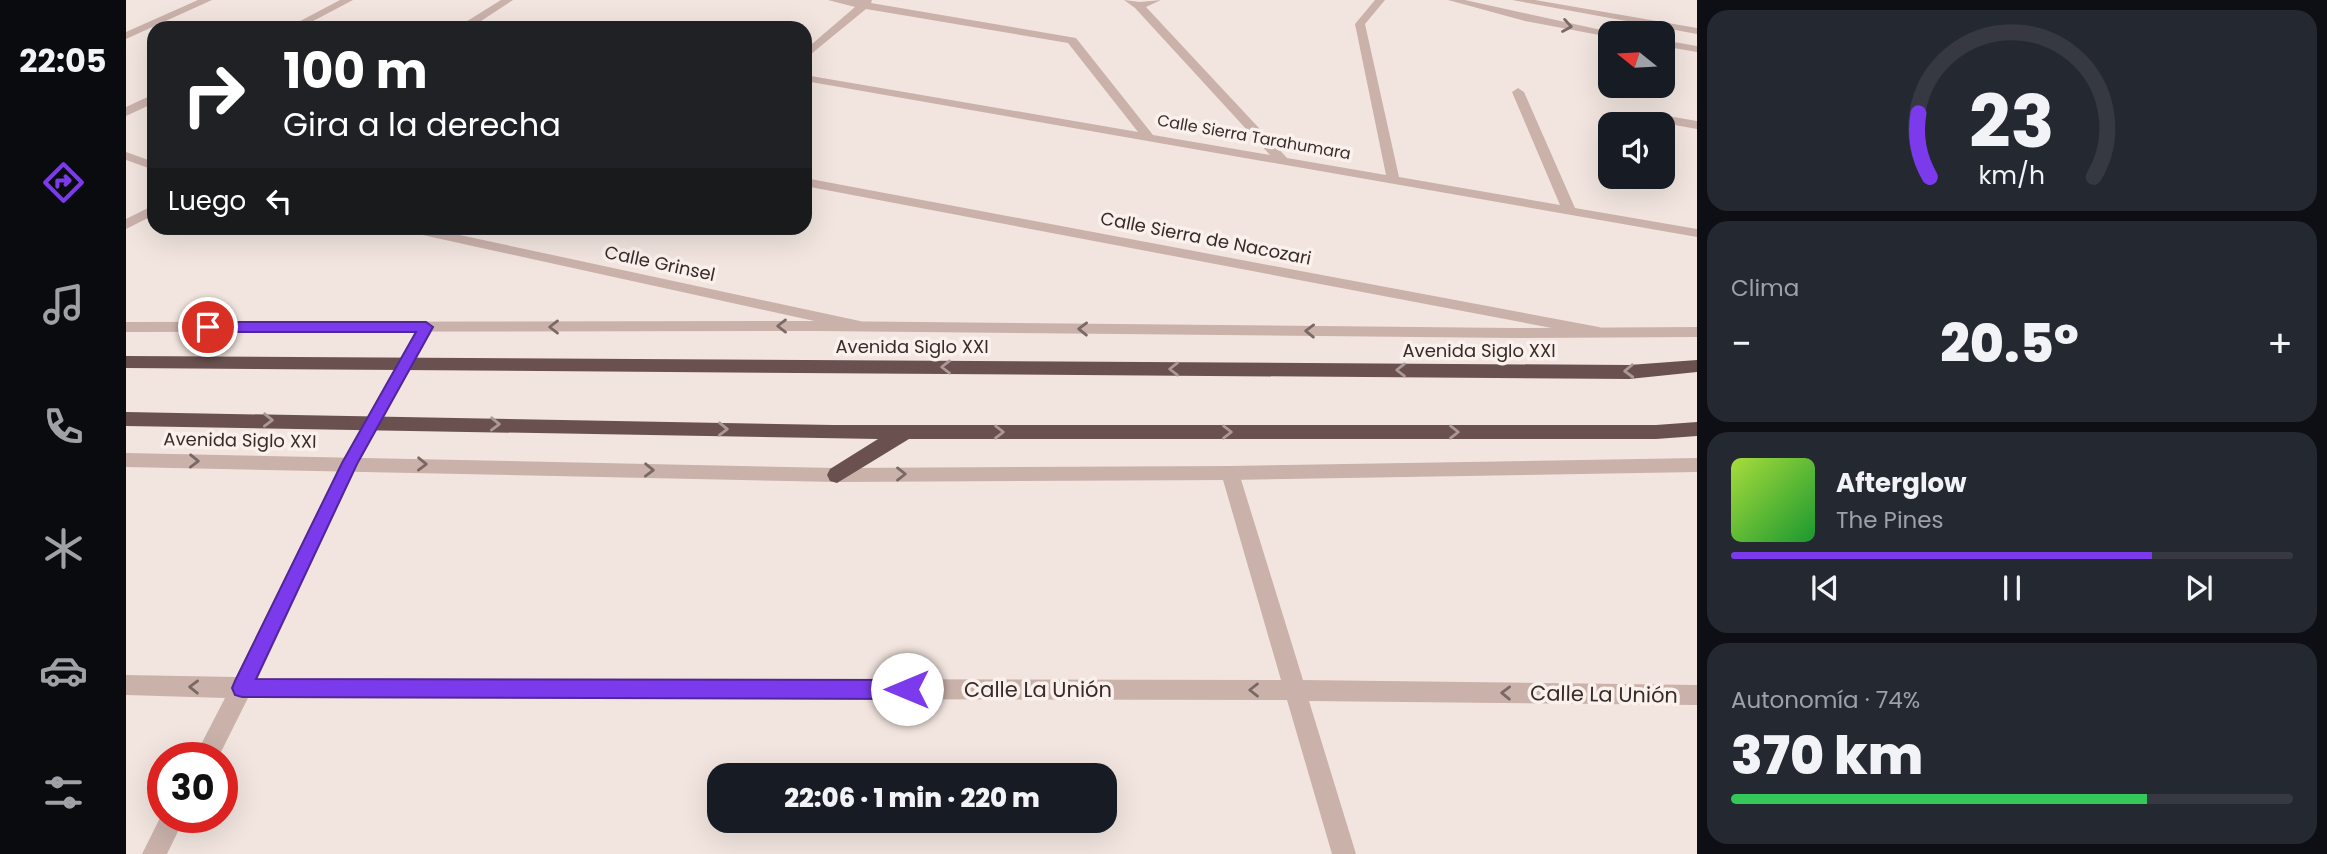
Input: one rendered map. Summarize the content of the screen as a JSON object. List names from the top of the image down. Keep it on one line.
{"streets":{"highway":["Avenida Siglo XXI"],"street":["Calle Sierra Tarahumara","Calle Sierra de Nacozari","Calle Grinsel","Calle La Unión"]},"crossings":[["Calle Sierra de Nacozari","Avenida Siglo XXI"],["Calle Grinsel","Avenida Siglo XXI"]],"one_way":["Calle La Unión"],"north":"left","page":{"tabs":"22:05","turn":["100 m","Gira a la derecha"],"then":"Luego","tile":["Clima",["Autonomía · 74%","370 km"]],"heat":["−","20.5°","+"],"song":["Afterglow","The Pines"],"limit":"30","trip":"22:06 · 1 min · 220 m","gauge":["23","km/h"]}}
